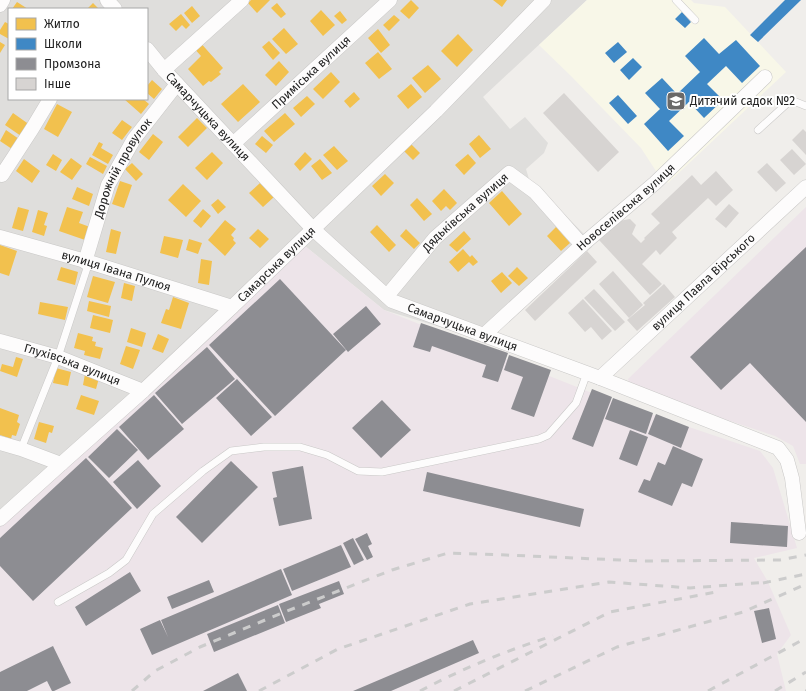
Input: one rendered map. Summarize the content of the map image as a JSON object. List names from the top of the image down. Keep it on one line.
{"streets":{"street":["Приміська вулиця","Самарчуцька вулиця","Дорожній провулок","Новоселівська вулиця","Дядьківська вулиця","Самарська вулиця","вулиця Івана Пулюя","вулиця Павла Вірського","Глухівська вулиця"]},"crossings":[["Приміська вулиця","Самарчуцька вулиця"],["Самарчуцька вулиця","Дорожній провулок"],["Самарчуцька вулиця","Новоселівська вулиця"],["Самарчуцька вулиця","Дядьківська вулиця"],["Самарчуцька вулиця","Самарська вулиця"],["Самарчуцька вулиця","вулиця Павла Вірського"],["Дорожній провулок","вулиця Івана Пулюя"],["Новоселівська вулиця","Дядьківська вулиця"],["Самарська вулиця","вулиця Івана Пулюя"],["Самарська вулиця","Глухівська вулиця"]],"places":{"school or university":["Дитячий садок №2"]},"legend":["Житло","Школи","Промзона","Інше"]}
